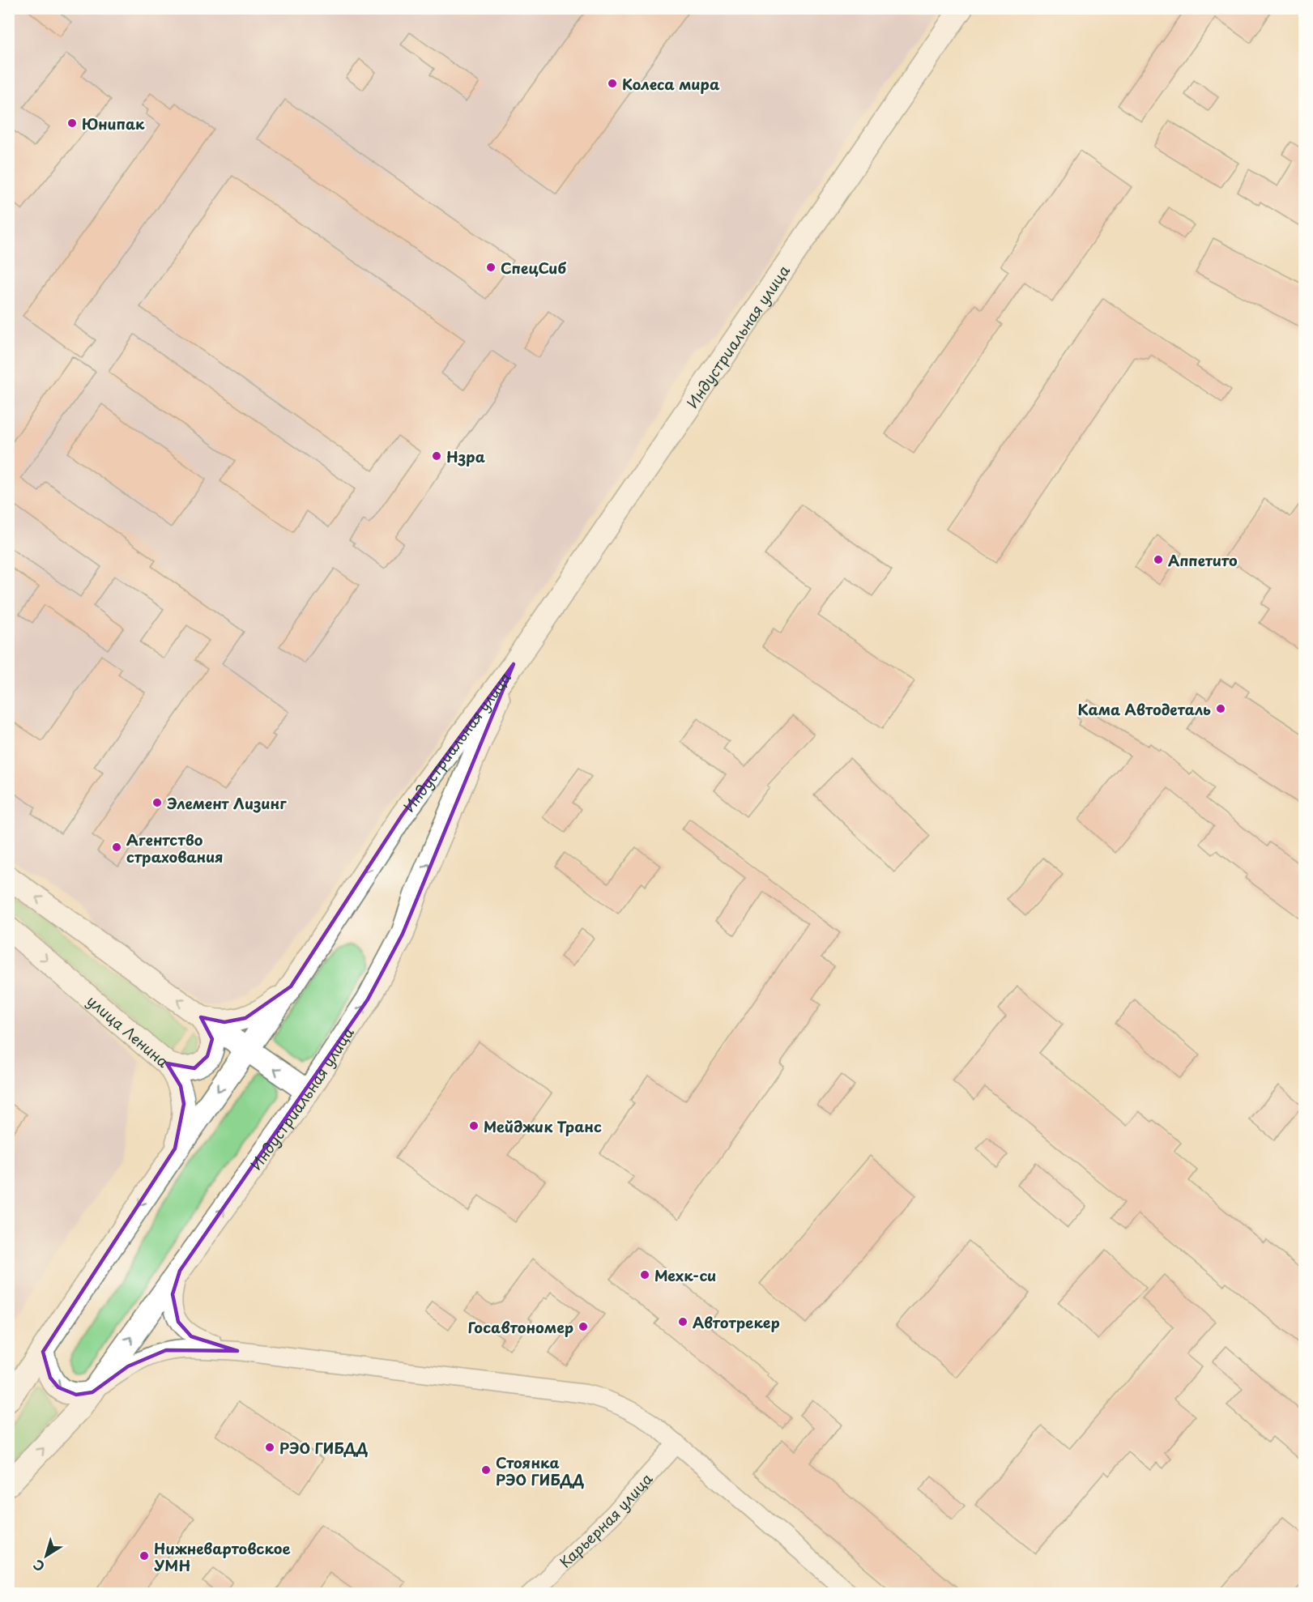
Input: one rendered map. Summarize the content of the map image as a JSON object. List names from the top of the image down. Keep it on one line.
{"streets":{"main road":["Индустриальная улица","улица Ленина"],"street":["Карьерная улица"]},"crossings":[["Индустриальная улица","улица Ленина"]],"places":["Колеса мира","Юнипак","СпецСиб","Нзра","Аппетито","Кама Автодеталь","Элемент Лизинг","Агентство страхования","Мейджик Транс","Мехк-си","Автотрекер","Госавтономер","РЭО ГИБДД","Стоянка РЭО ГИБДД","Нижневартовское УМН"],"north":"bottom left"}
